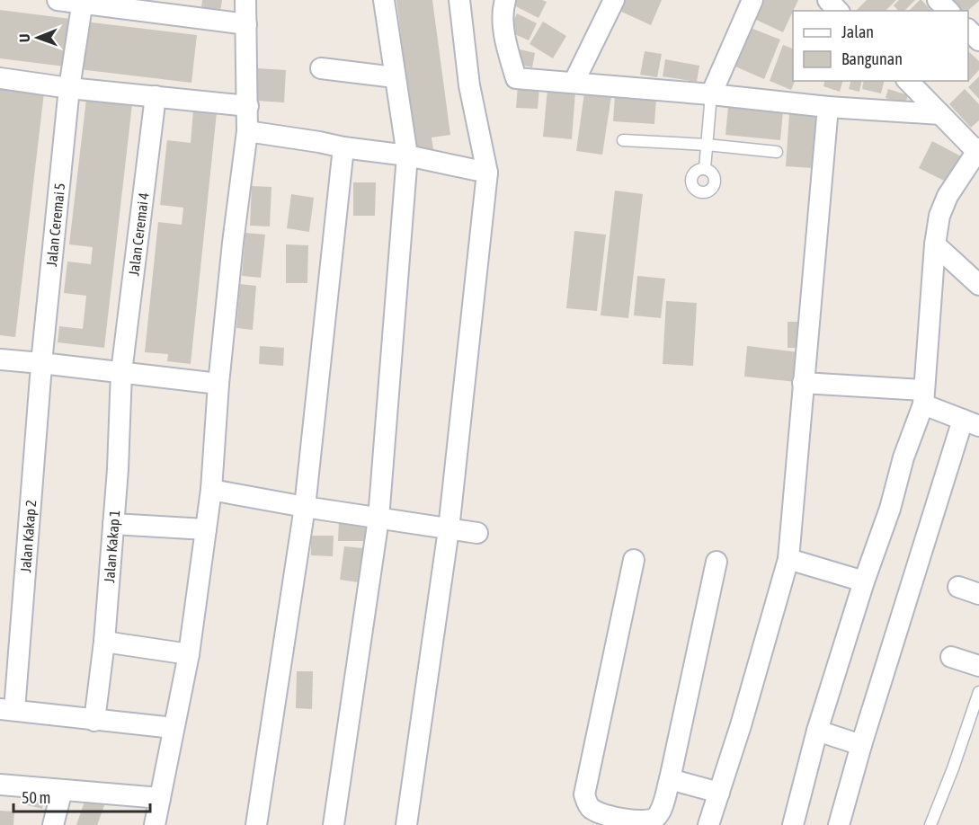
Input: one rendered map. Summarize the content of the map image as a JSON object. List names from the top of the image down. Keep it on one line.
{"streets":{"street":["Jalan Ceremai 5","Jalan Ceremai 4","Jalan Kakap 2","Jalan Kakap 1"]},"crossings":[["Jalan Ceremai 5","Jalan Kakap 2"],["Jalan Ceremai 4","Jalan Kakap 1"]],"legend":["Jalan","Bangunan"],"scale_bar":"50 m","north":"left"}
